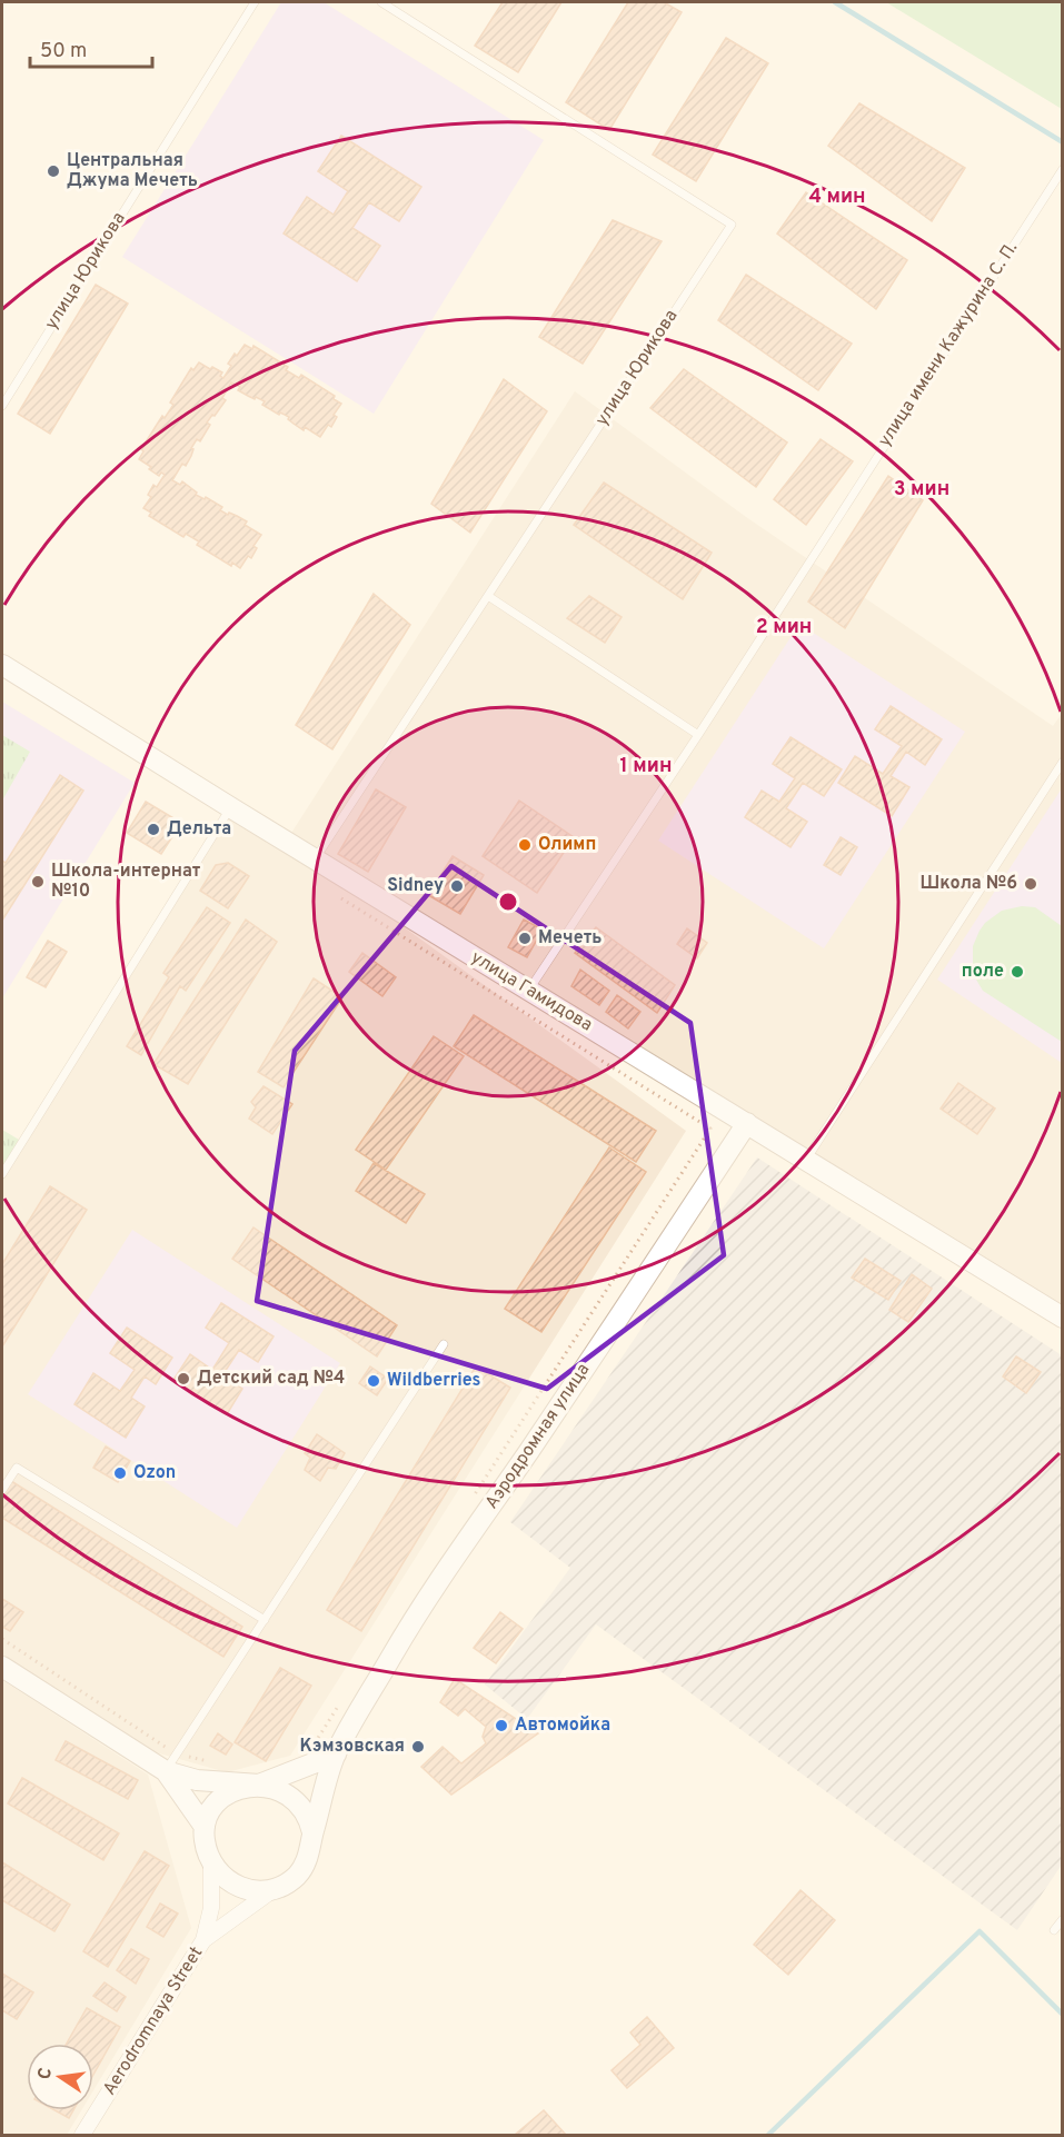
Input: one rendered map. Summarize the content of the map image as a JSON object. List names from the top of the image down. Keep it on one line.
{"streets":{"street":["улица Гамидова","Аэродромная улица","Aerodromnaya Street"],"lane":["улица Юрикова","улица имени Кажурина С. П."]},"crossings":[["улица Юрикова","улица Гамидова"],["улица имени Кажурина С. П.","улица Гамидова"],["улица Гамидова","Аэродромная улица"]],"places":["Центральная Джума Мечеть","Дельта","Олимп","Школа-интернат №10","Школа №6","Sidney","Мечеть","поле","Детский сад №4","Wildberries","Ozon","Автомойка","Кэмзовская"],"scale_bar":"50 m","north":"left","rings":["4 мин","3 мин","2 мин","1 мин"]}
